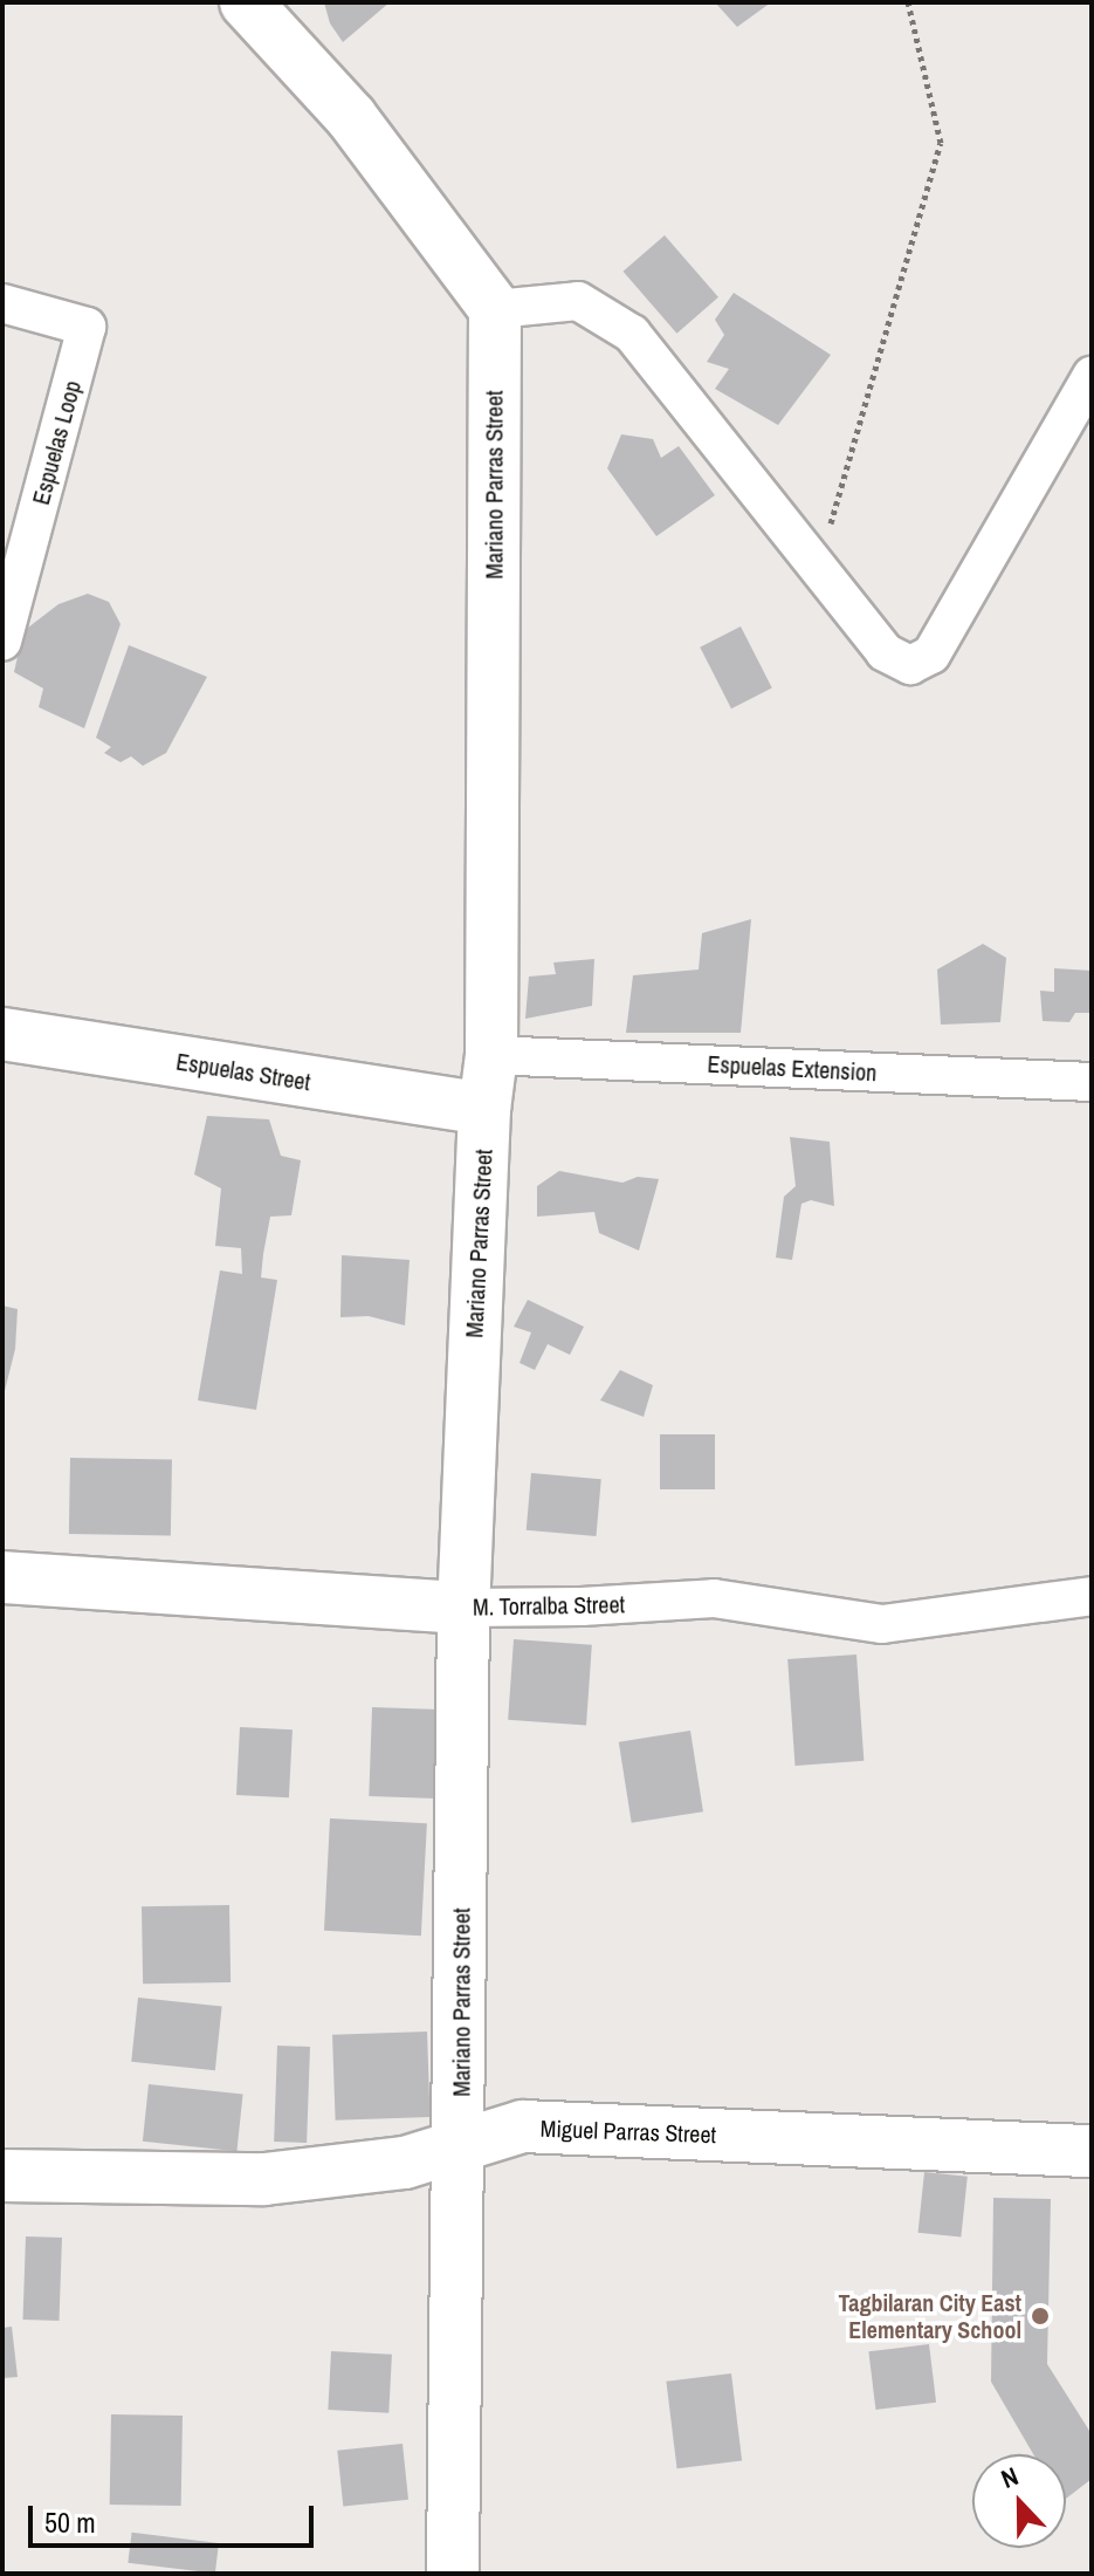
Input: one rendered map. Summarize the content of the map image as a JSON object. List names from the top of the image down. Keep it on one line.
{"streets":{"main road":["Mariano Parras Street","Espuelas Street","M. Torralba Street","Miguel Parras Street"],"street":["Espuelas Loop","Espuelas Extension"]},"crossings":[["Mariano Parras Street","Espuelas Extension"],["Mariano Parras Street","Espuelas Street"],["Mariano Parras Street","M. Torralba Street"],["Mariano Parras Street","Miguel Parras Street"]],"places":["Tagbilaran City East Elementary School"],"scale_bar":"50 m","north":"top"}
